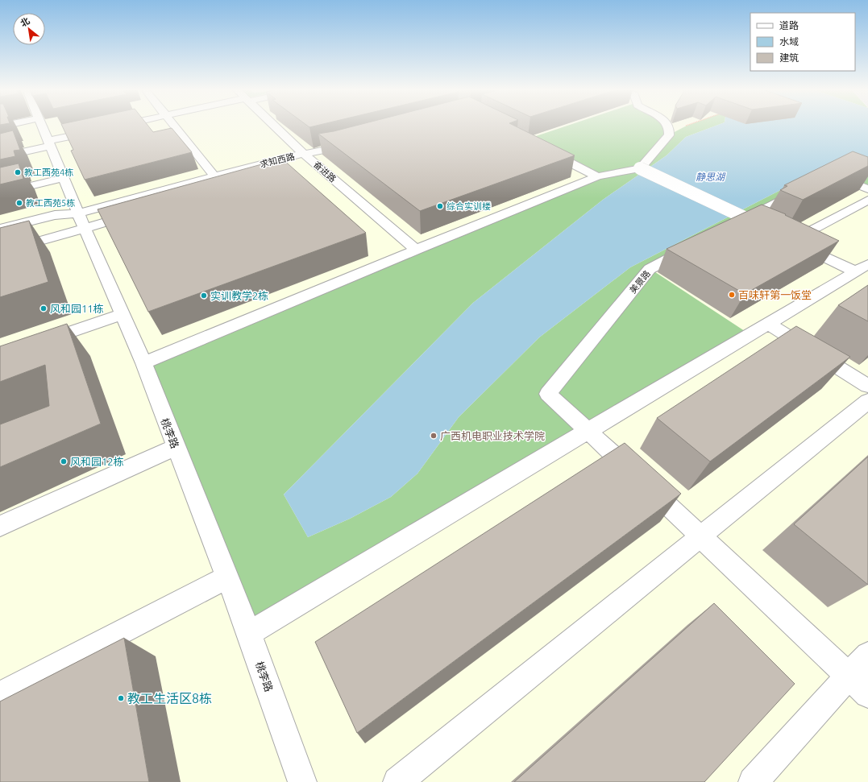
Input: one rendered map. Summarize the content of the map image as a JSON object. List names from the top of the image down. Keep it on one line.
{"streets":{"lane":["求知西路","奋进路","美景路","桃李路"]},"crossings":[["求知西路","奋进路"],["求知西路","桃李路"]],"water":["静思湖"],"places":["教工西苑4栋","教工西苑5栋","综合实训楼","百味轩第一饭堂","实训教学2栋","风和园11栋","广西机电职业技术学院","风和园12栋","教工生活区8栋"],"legend":["道路","水域","建筑"],"north":"top left"}
